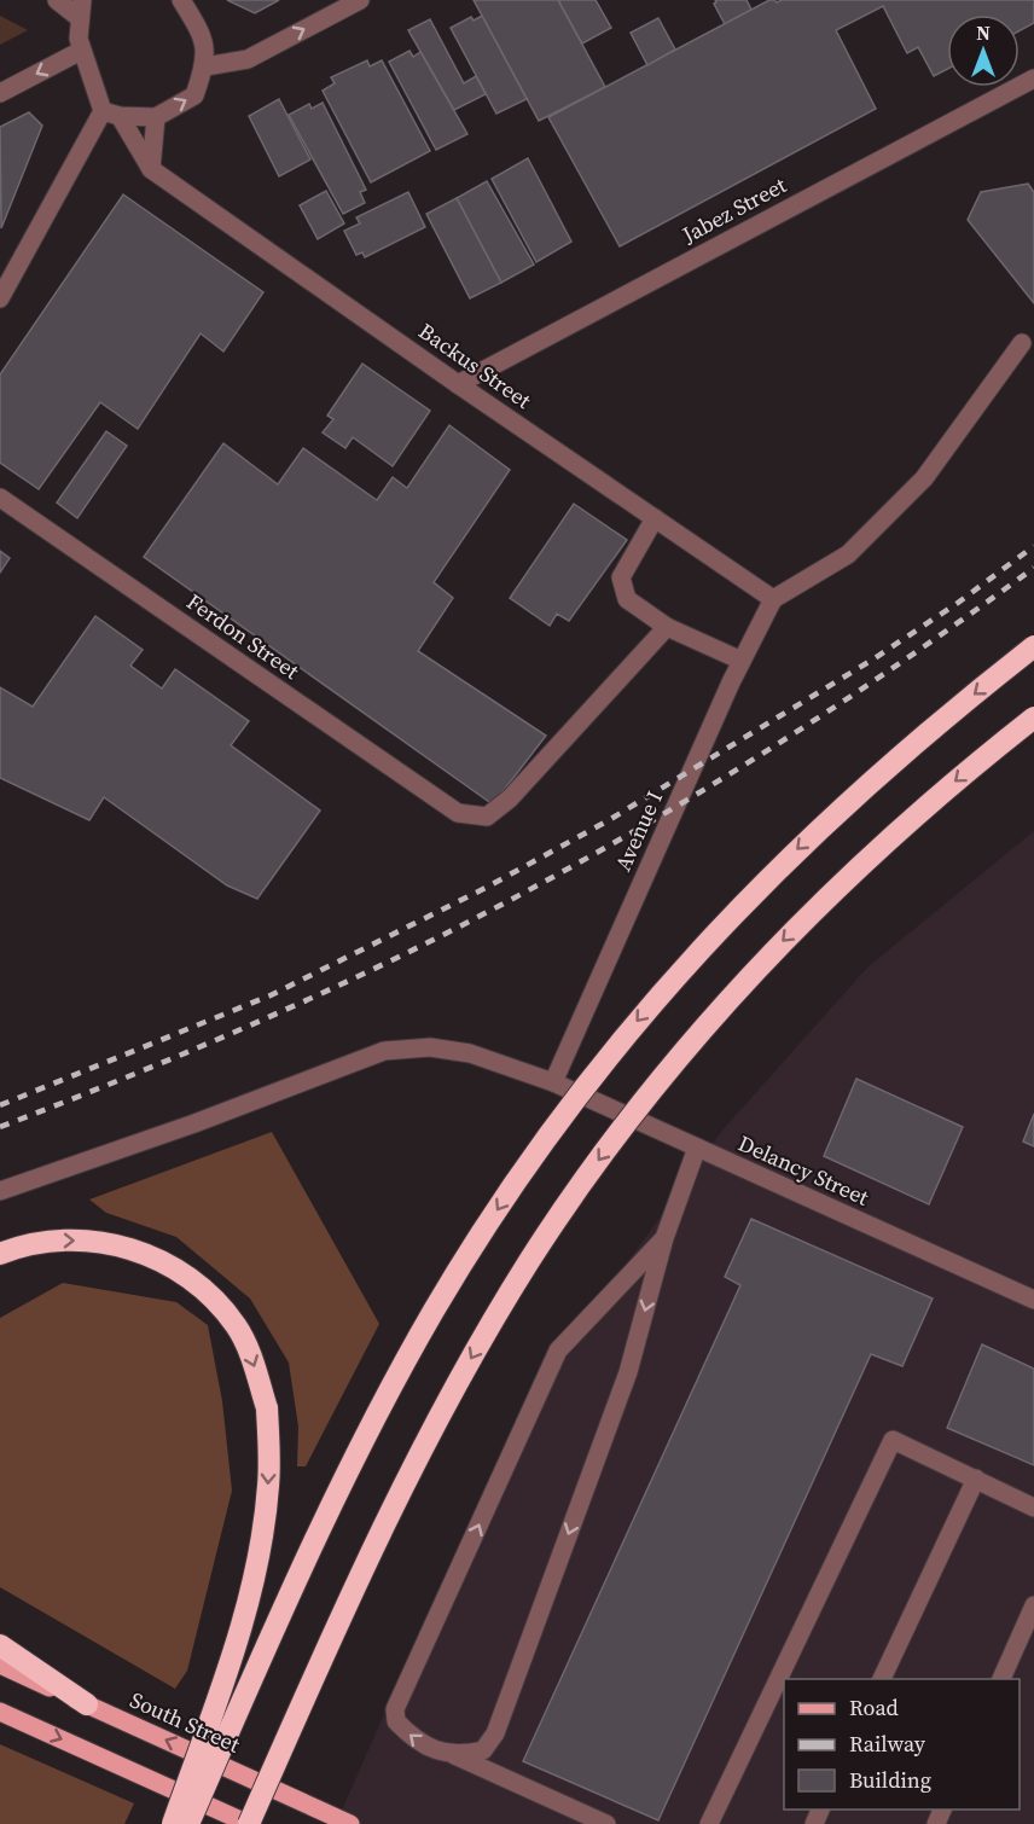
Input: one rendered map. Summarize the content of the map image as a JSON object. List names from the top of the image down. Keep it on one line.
{"streets":{"main road":["South Street"],"street":["Jabez Street","Backus Street","Ferdon Street","Avenue I","Delancy Street"]},"crossings":[["Jabez Street","Backus Street"],["Backus Street","Avenue I"],["Avenue I","Delancy Street"]],"legend":["Road","Railway","Building"],"north":"top"}
